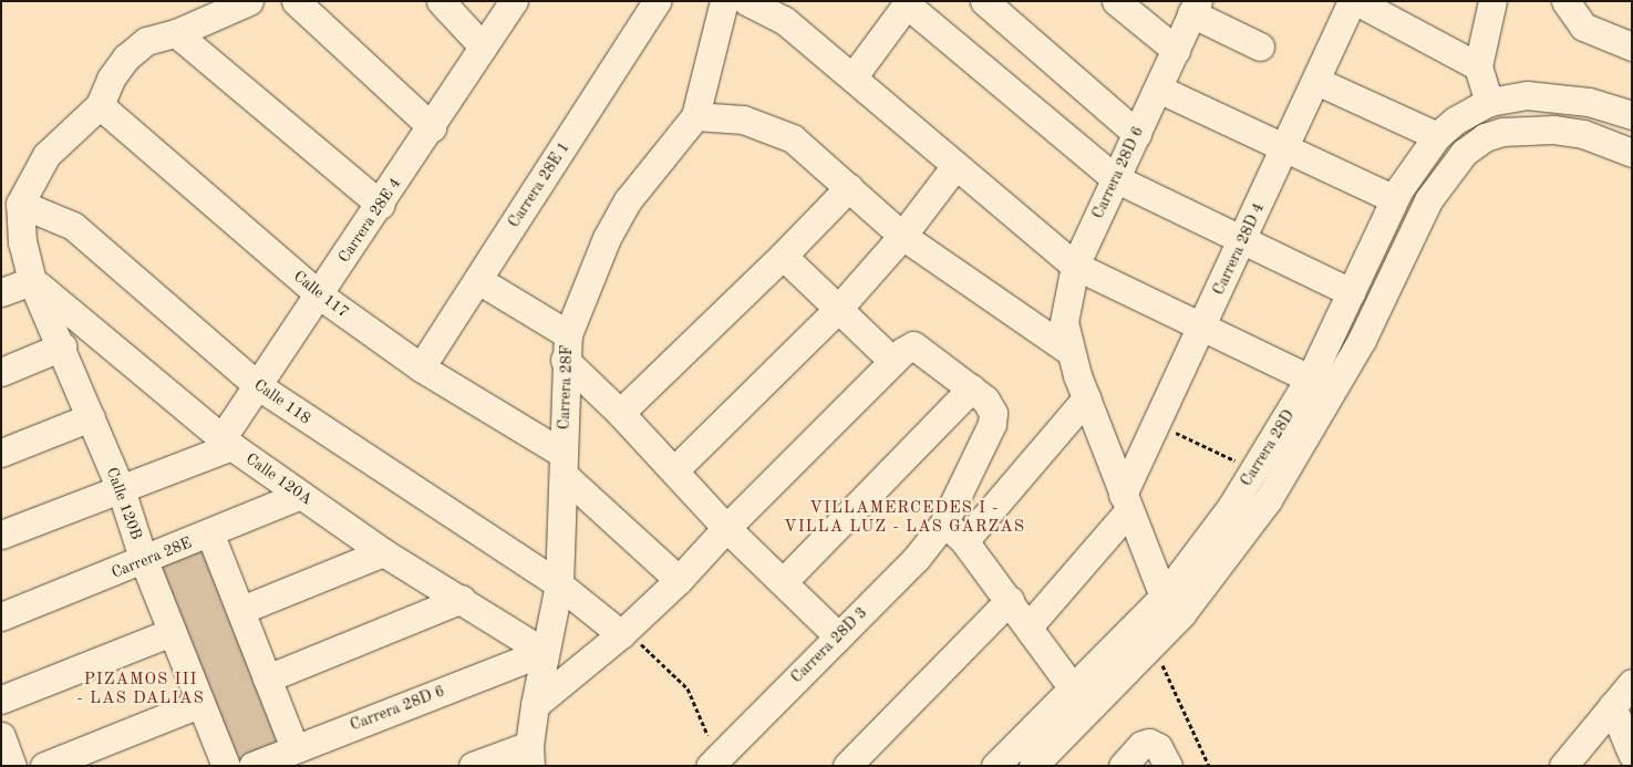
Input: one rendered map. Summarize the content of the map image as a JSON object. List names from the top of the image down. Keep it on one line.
{"streets":{"street":["Carrera 28D 6","Carrera 28E 1","Carrera 28E 4","Carrera 28D 4","Calle 117","Carrera 28F","Calle 118","Carrera 28D","Calle 120A","Calle 120B","Carrera 28E","Carrera 28D 3"]},"crossings":[["Carrera 28D 6","Carrera 28D 4"],["Carrera 28D 6","Carrera 28F"],["Carrera 28D 6","Carrera 28D"],["Carrera 28D 6","Calle 120A"],["Carrera 28E 1","Calle 117"],["Carrera 28E 4","Calle 117"],["Carrera 28E 4","Calle 118"],["Carrera 28E 4","Calle 120A"],["Calle 117","Carrera 28F"],["Carrera 28F","Calle 118"],["Carrera 28F","Calle 120A"],["Calle 118","Calle 120B"],["Calle 120A","Calle 120B"],["Calle 120A","Carrera 28E"],["Calle 120B","Carrera 28E"]],"districts":["VILLAMERCEDES I - VILLA LUZ - LAS GARZAS","PIZAMOS III - LAS DALIAS"]}
